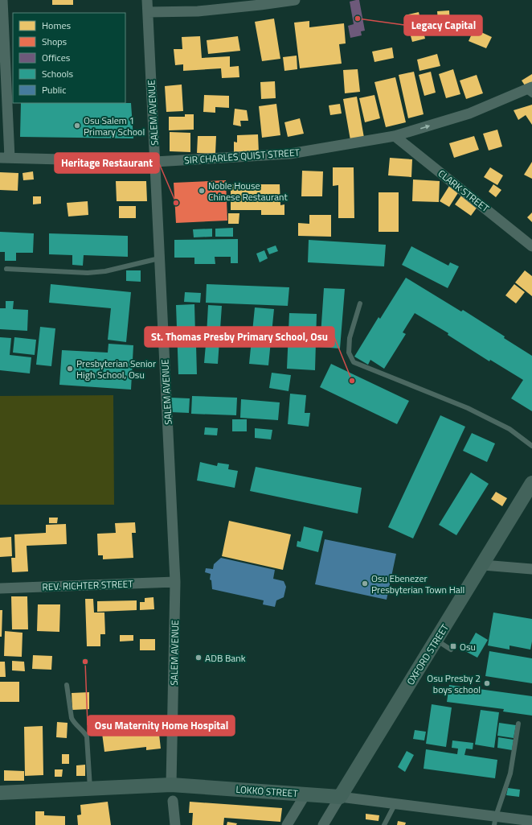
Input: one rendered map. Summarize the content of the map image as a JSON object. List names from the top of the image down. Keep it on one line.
{"streets":{"main road":["OXFORD STREET","LOKKO STREET"],"street":["SALEM AVENUE","SIR CHARLES QUIST STREET","CLARK STREET","REV. RICHTER STREET"]},"crossings":[["SALEM AVENUE","SIR CHARLES QUIST STREET"],["SALEM AVENUE","REV. RICHTER STREET"],["SALEM AVENUE","LOKKO STREET"],["SIR CHARLES QUIST STREET","CLARK STREET"],["OXFORD STREET","LOKKO STREET"]],"places":{"other":["Legacy Capital","Osu Salem 1 Primary School","Noble House Chinese Restaurant","Heritage Restaurant","Presbyterian Senior High School, Osu","St. Thomas Presby Primary School, Osu","Osu Ebenezer Presbyterian Town Hall","ADB Bank","Osu Maternity Home Hospital","Osu Presby 2 boys school"],"transit":["Osu"]},"legend":["Homes","Shops","Offices","Schools","Public"]}
